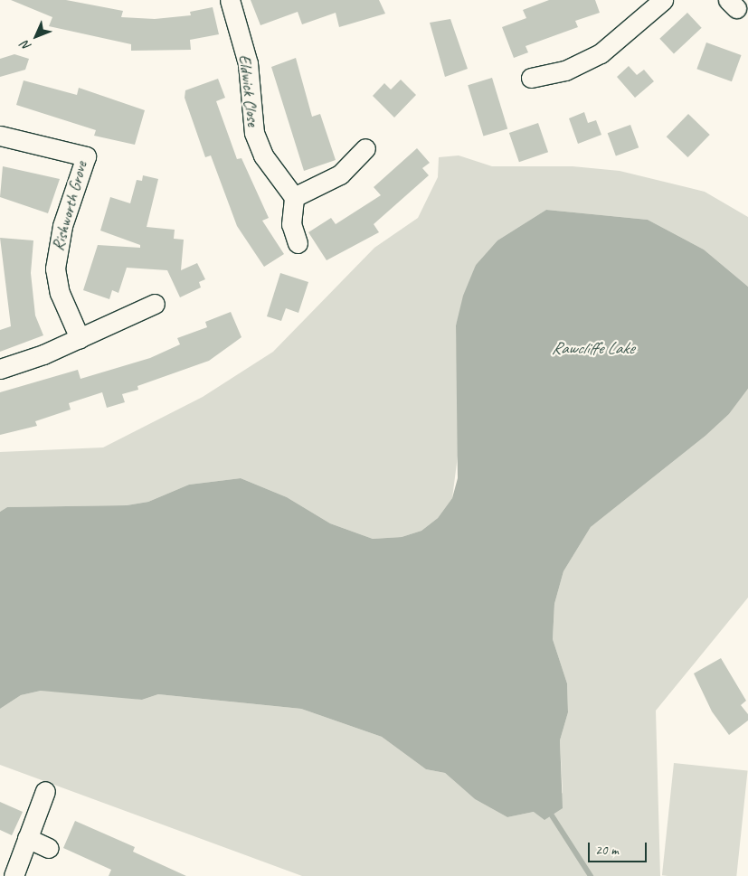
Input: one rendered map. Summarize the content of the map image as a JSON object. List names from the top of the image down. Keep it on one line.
{"streets":{"street":["Eldwick Close","Rishworth Grove"]},"water":["Rawcliffe Lake"],"scale_bar":"20 m","north":"bottom left"}
